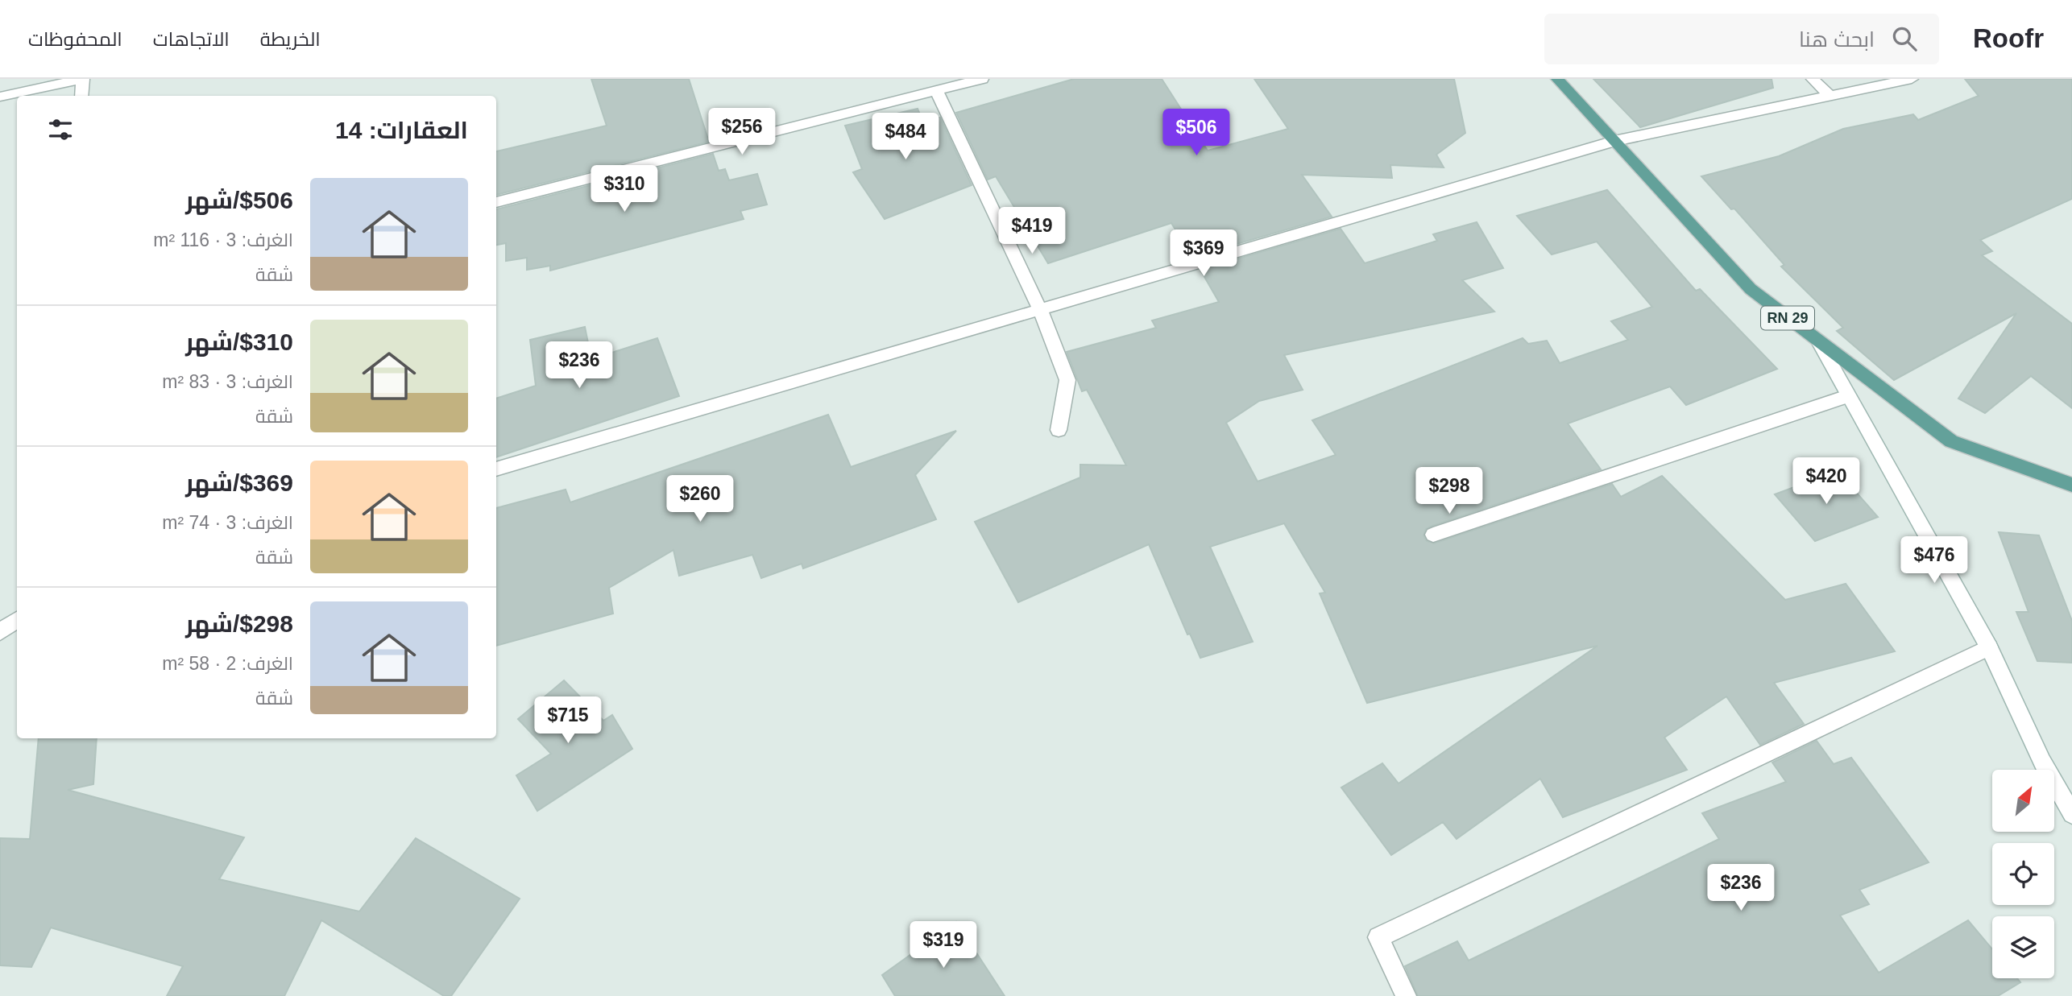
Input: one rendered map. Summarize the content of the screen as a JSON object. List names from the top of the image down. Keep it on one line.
{"streets":{"main road":["RN 29"]},"north":"top right","page":{"header":"Roofr","search":"ابحث هنا","nav":["الخريطة","الاتجاهات","المحفوظات"],"heading":"العقارات: 14","price":["$256","$506","$484","$310","$419","$369","$236","$420","$298","$260","$476","$715","$236","$319"],"list":[{"name":"$506/شهر","note":"الغرف: 3 · 116 m² · شقة"},{"name":"$310/شهر","note":"الغرف: 3 · 83 m² · شقة"},{"name":"$369/شهر","note":"الغرف: 3 · 74 m² · شقة"},{"name":"$298/شهر","note":"الغرف: 2 · 58 m² · شقة"}]}}
